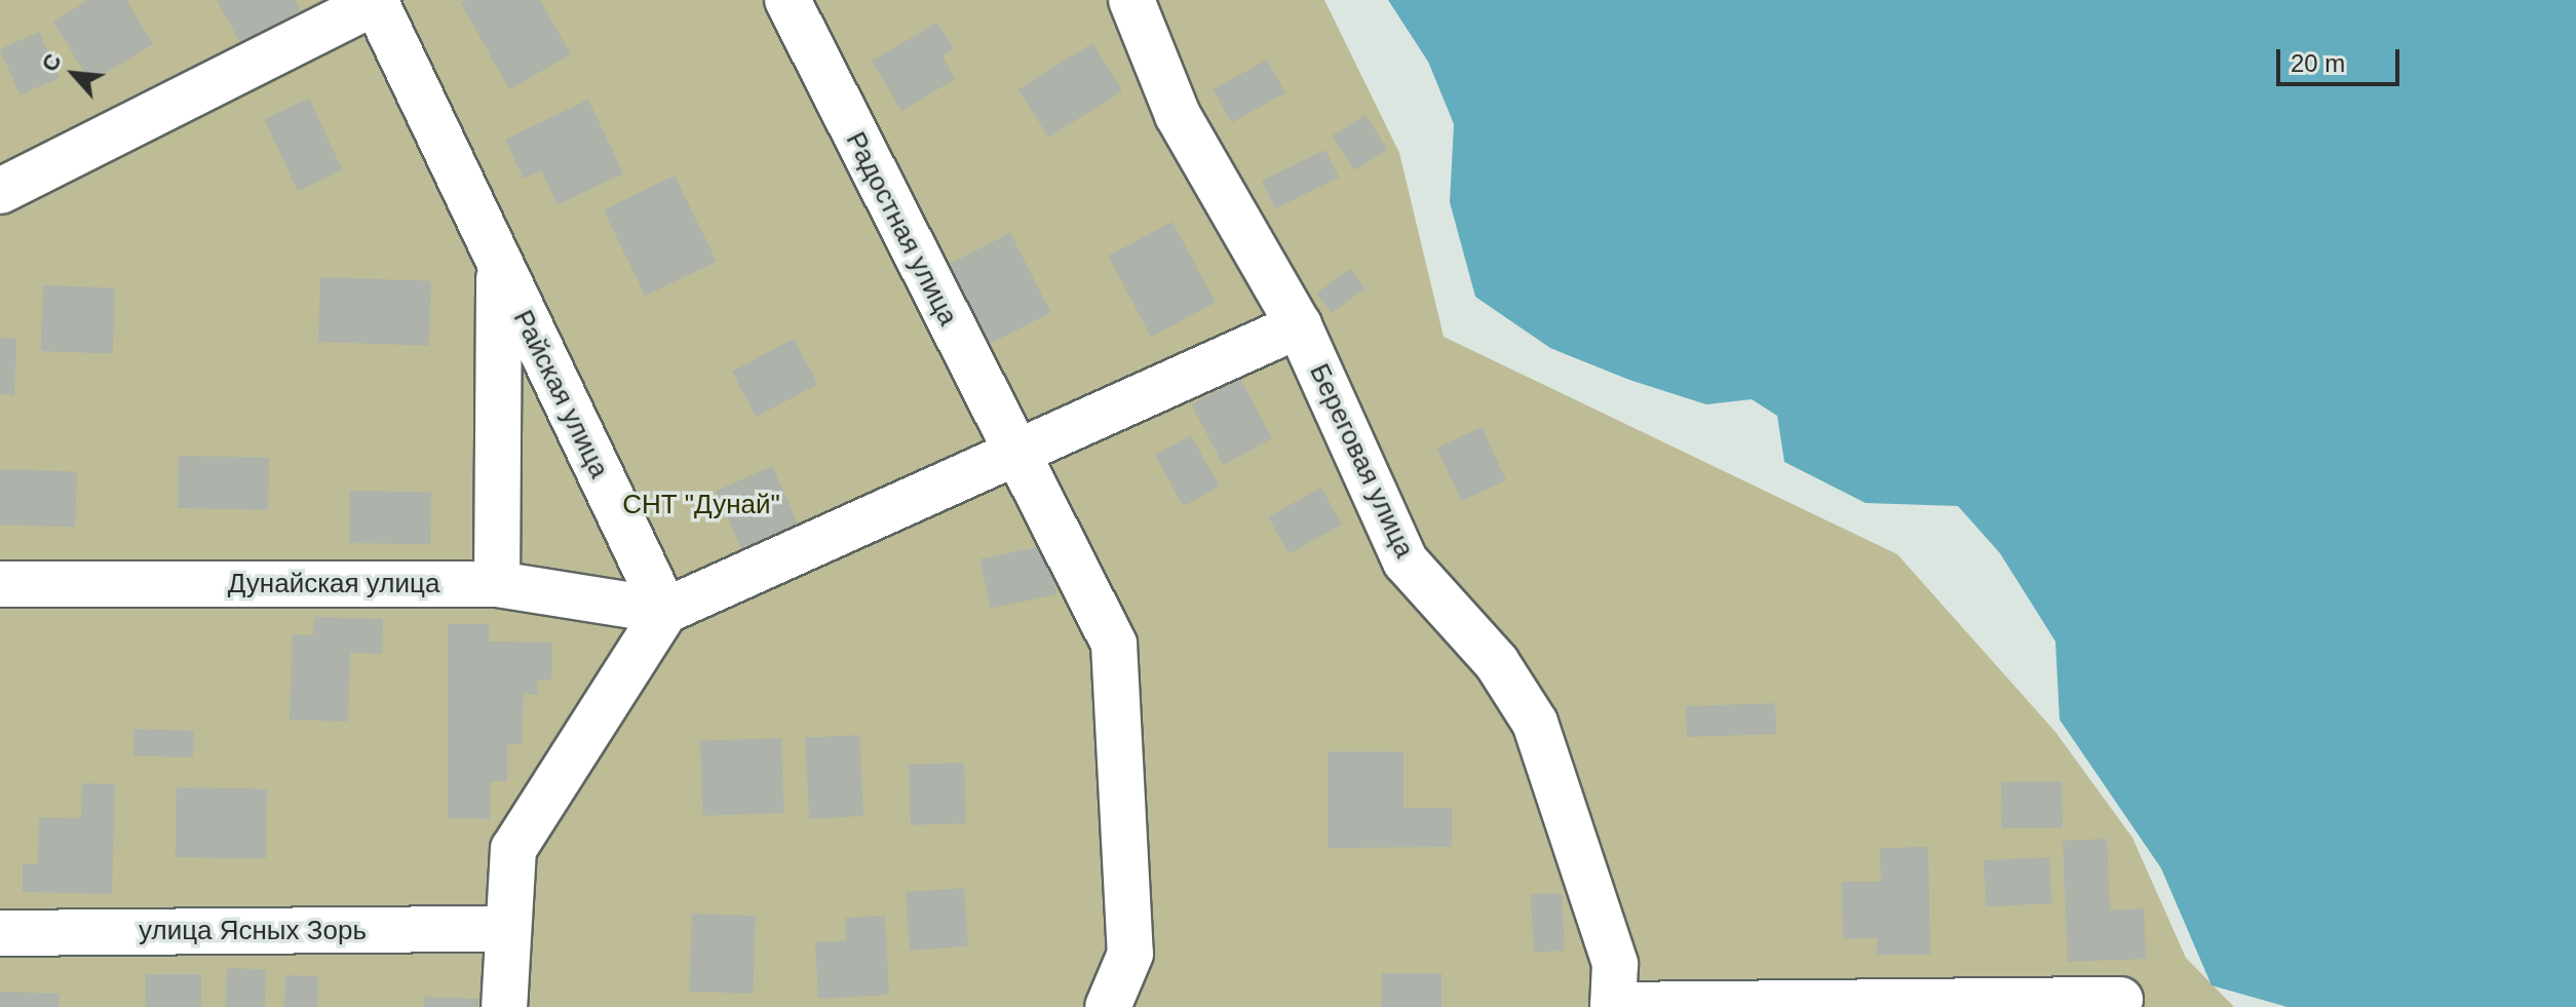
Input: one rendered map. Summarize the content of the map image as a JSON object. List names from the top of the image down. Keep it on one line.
{"streets":{"street":["Радостная улица","Райская улица","Береговая улица","Дунайская улица","улица Ясных Зорь"]},"crossings":[["Райская улица","Дунайская улица"]],"parks":["СНТ \"Дунай\""],"scale_bar":"20 m","north":"top left"}
